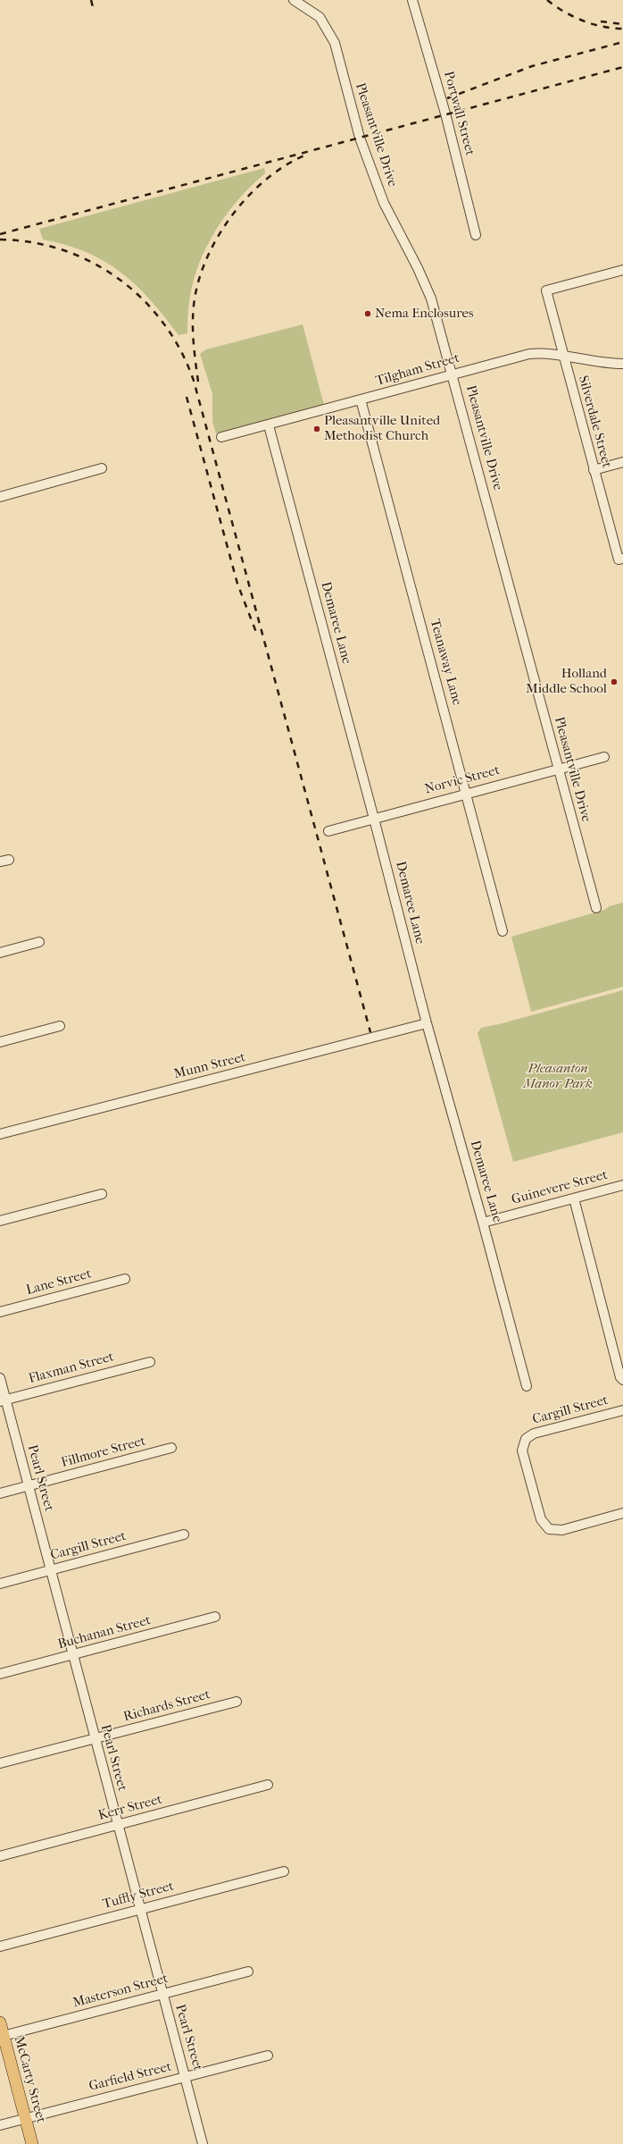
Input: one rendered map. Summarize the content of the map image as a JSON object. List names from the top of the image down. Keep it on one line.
{"streets":{"main road":["McCarty Street"],"street":["Portwall Street","Pleasantville Drive","Tilgham Street","Silverdale Street","Demaree Lane","Teanaway Lane","Norvic Street","Munn Street","Guinevere Street","Lane Street","Flaxman Street","Cargill Street","Fillmore Street","Pearl Street","Buchanan Street","Richards Street","Kerr Street","Tuffly Street","Masterson Street","Garfield Street"]},"crossings":[["Pleasantville Drive","Tilgham Street"],["Pleasantville Drive","Norvic Street"],["Tilgham Street","Silverdale Street"],["Tilgham Street","Demaree Lane"],["Tilgham Street","Teanaway Lane"],["Demaree Lane","Norvic Street"],["Demaree Lane","Munn Street"],["Demaree Lane","Guinevere Street"],["Teanaway Lane","Norvic Street"],["Flaxman Street","Pearl Street"],["Cargill Street","Pearl Street"],["Fillmore Street","Pearl Street"],["Pearl Street","Buchanan Street"],["Pearl Street","Richards Street"],["Pearl Street","Kerr Street"],["Pearl Street","Tuffly Street"],["Pearl Street","Masterson Street"],["Pearl Street","Garfield Street"],["Masterson Street","McCarty Street"],["Garfield Street","McCarty Street"]],"parks":["Pleasanton Manor Park"],"places":["Nema Enclosures","Pleasantville United Methodist Church","Holland Middle School"]}
